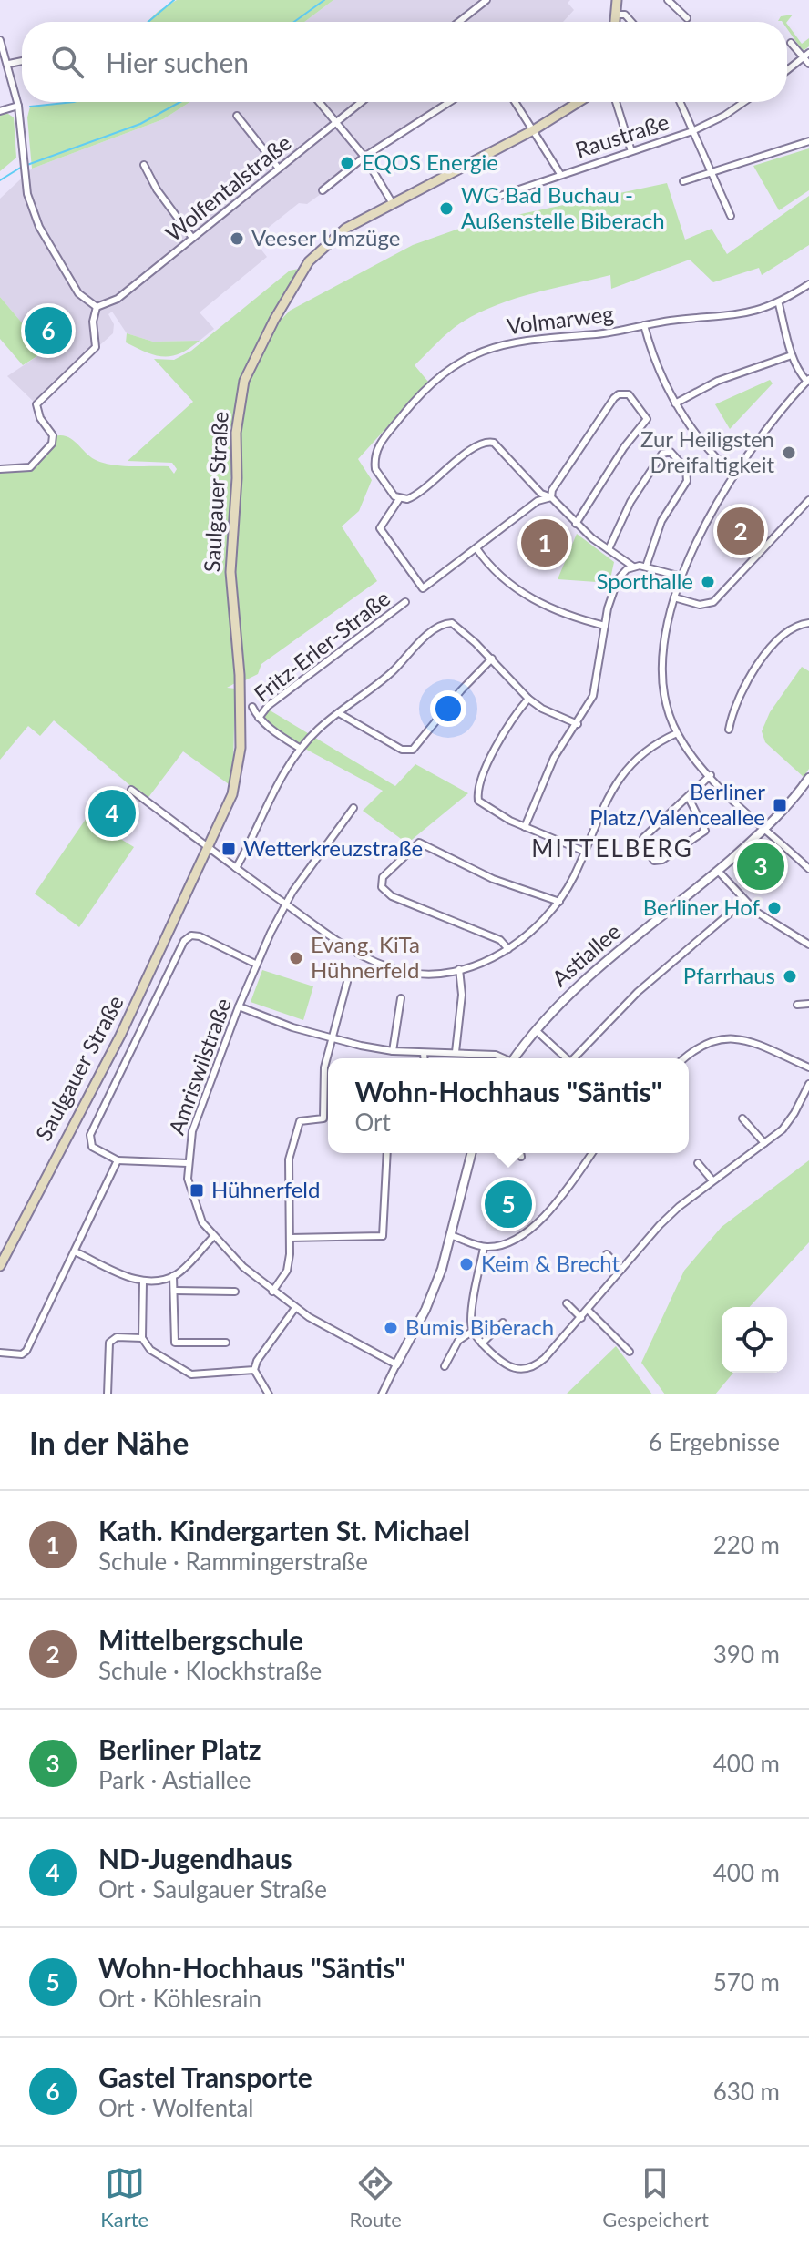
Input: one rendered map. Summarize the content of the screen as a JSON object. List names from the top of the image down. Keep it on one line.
{"streets":{"main road":["Saulgauer Straße"],"street":["Raustraße","Wolfentalstraße","Volmarweg","Fritz-Erler-Straße","Astiallee","Amriswilstraße"]},"districts":["MITTELBERG"],"places":{"other":["EQOS Energie","WG Bad Buchau - Außenstelle Biberach","Veeser Umzüge","Zur Heiligsten Dreifaltigkeit","Sporthalle","Berliner Hof","Evang. KiTa Hühnerfeld","Pfarrhaus","Keim & Brecht","Bumis Biberach"],"transit":["Berliner Platz/Valenceallee","Wetterkreuzstraße","Hühnerfeld"]},"page":{"search":"Hier suchen","pins":["6","2","1","4","3","5"],"popup":["Wohn-Hochhaus \"Säntis\"","Ort"],"heading":["In der Nähe","6 Ergebnisse"],"list":[{"mark":"1","name":"Kath. Kindergarten St. Michael","note":"Schule · Rammingerstraße","value":"220 m"},{"mark":"2","name":"Mittelbergschule","note":"Schule · Klockhstraße","value":"390 m"},{"mark":"3","name":"Berliner Platz","note":"Park · Astiallee","value":"400 m"},{"mark":"4","name":"ND-Jugendhaus","note":"Ort · Saulgauer Straße","value":"400 m"},{"mark":"5","name":"Wohn-Hochhaus \"Säntis\"","note":"Ort · Köhlesrain","value":"570 m"},{"mark":"6","name":"Gastel Transporte","note":"Ort · Wolfental","value":"630 m"}],"nav":["Karte","Route","Gespeichert"]}}
